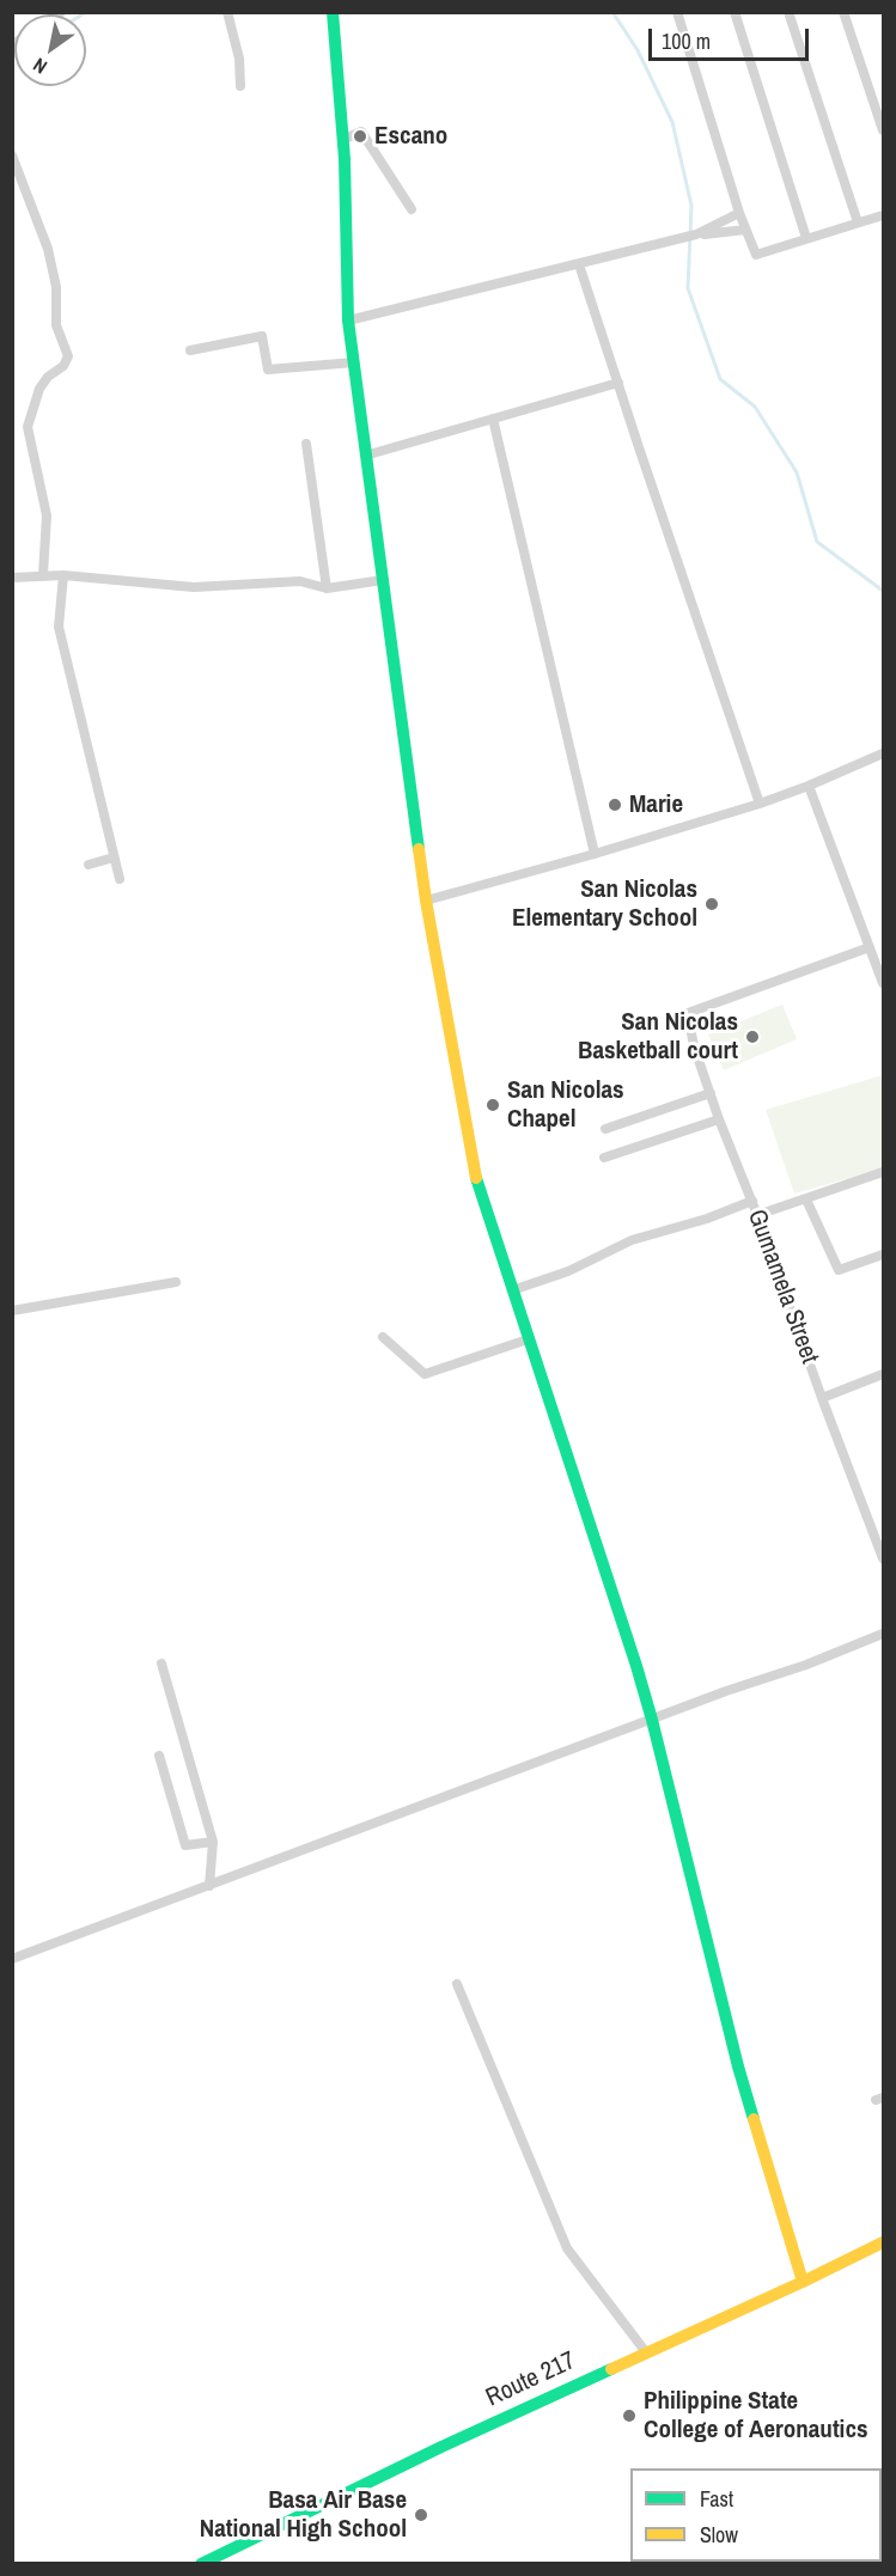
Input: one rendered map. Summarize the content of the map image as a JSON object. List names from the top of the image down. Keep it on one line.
{"streets":{"street":["Gumamela Street","Route 217"]},"places":["Escano","Marie","San Nicolas Elementary School","San Nicolas Basketball court","San Nicolas Chapel","Philippine State College of Aeronautics","Basa Air Base National High School"],"legend":["Fast","Slow"],"scale_bar":"100 m","north":"bottom left"}
